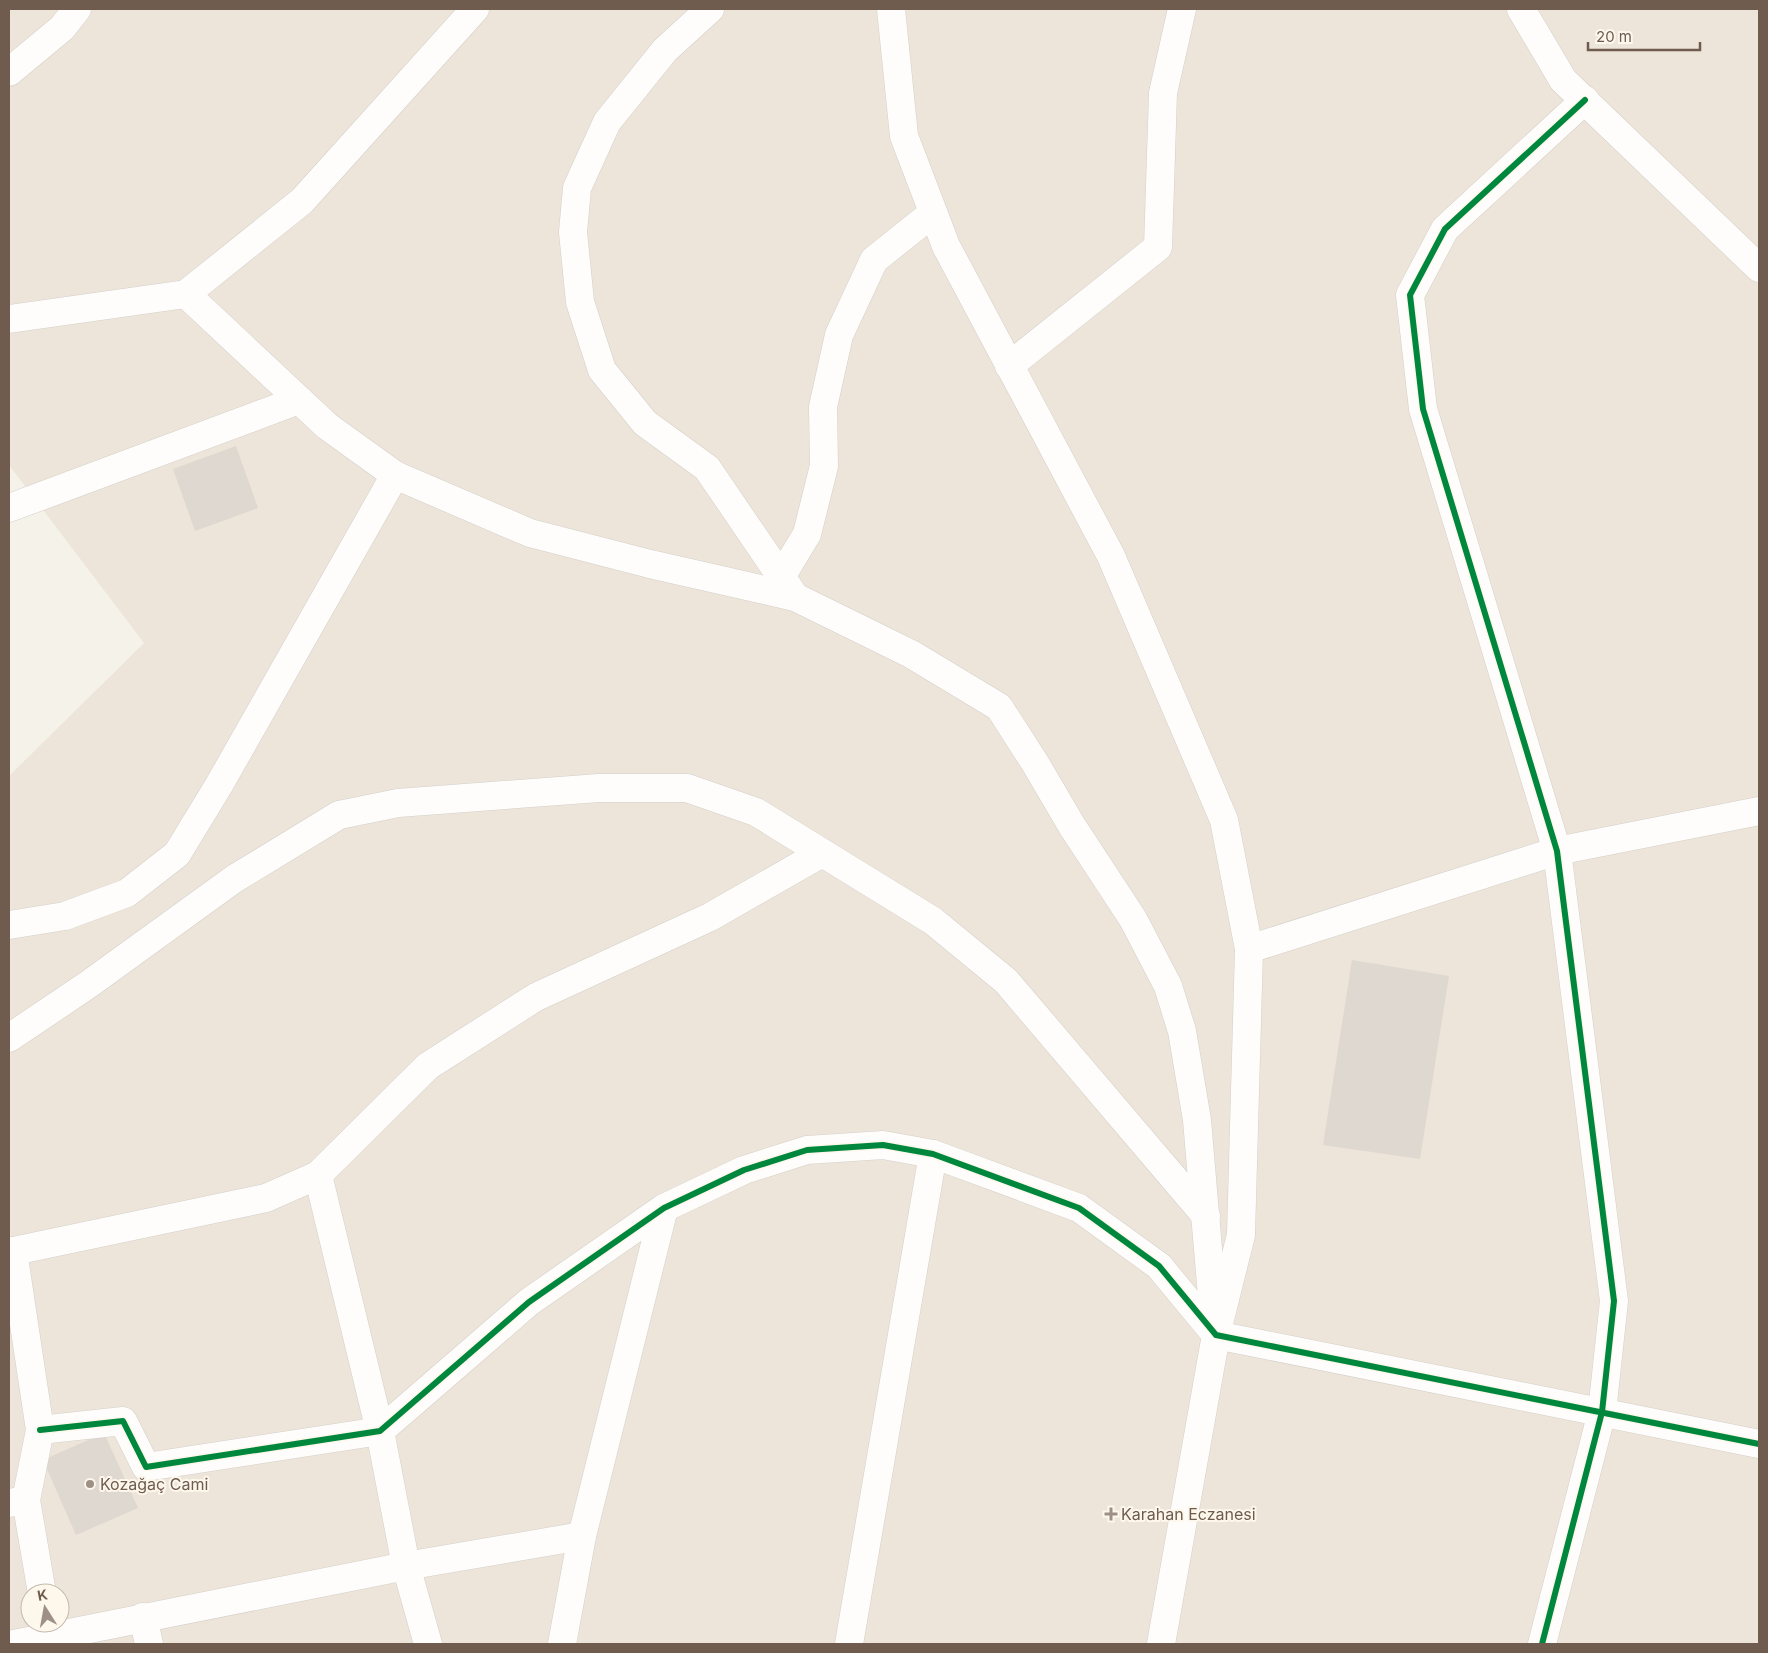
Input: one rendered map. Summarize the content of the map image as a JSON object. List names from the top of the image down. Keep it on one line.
{"places":{"other":["Kozağaç Cami"],"health":["Karahan Eczanesi"]},"scale_bar":"20 m","north":"top"}
